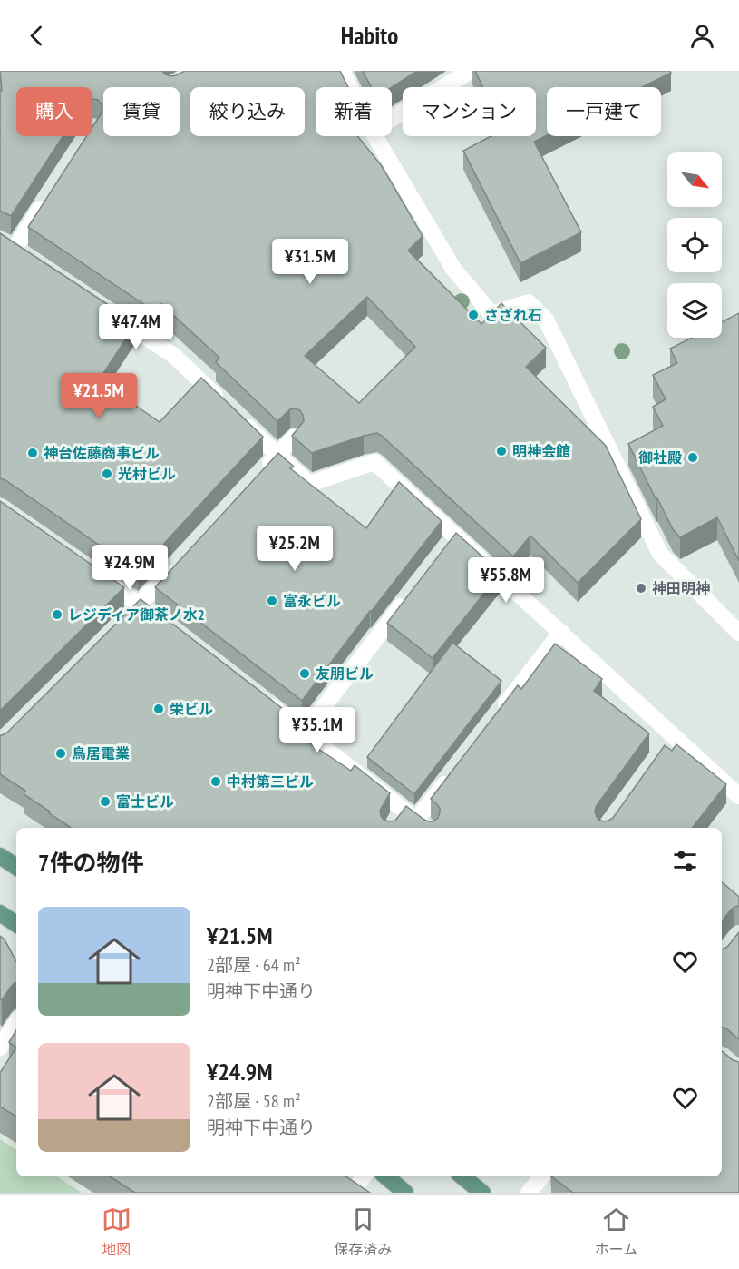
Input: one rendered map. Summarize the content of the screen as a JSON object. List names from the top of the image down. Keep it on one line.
{"places":["さざれ石","明神会館","神台佐藤商事ビル","御社殿","光村ビル","神田明神","富永ビル","レジディア御茶ノ水2","友朋ビル","栄ビル","鳥居電業","中村第三ビル","富士ビル"],"north":"bottom right","page":{"header":"Habito","chip":["購入","賃貸","絞り込み","新着","マンション","一戸建て"],"price":["¥31.5M","¥47.4M","¥21.5M","¥25.2M","¥24.9M","¥55.8M","¥35.1M"],"heading":"7件の物件","list":[{"name":"¥21.5M","note":"2部屋 · 64 m² · 明神下中通り"},{"name":"¥24.9M","note":"2部屋 · 58 m² · 明神下中通り"}],"tabs":["地図","保存済み","ホーム"]}}
